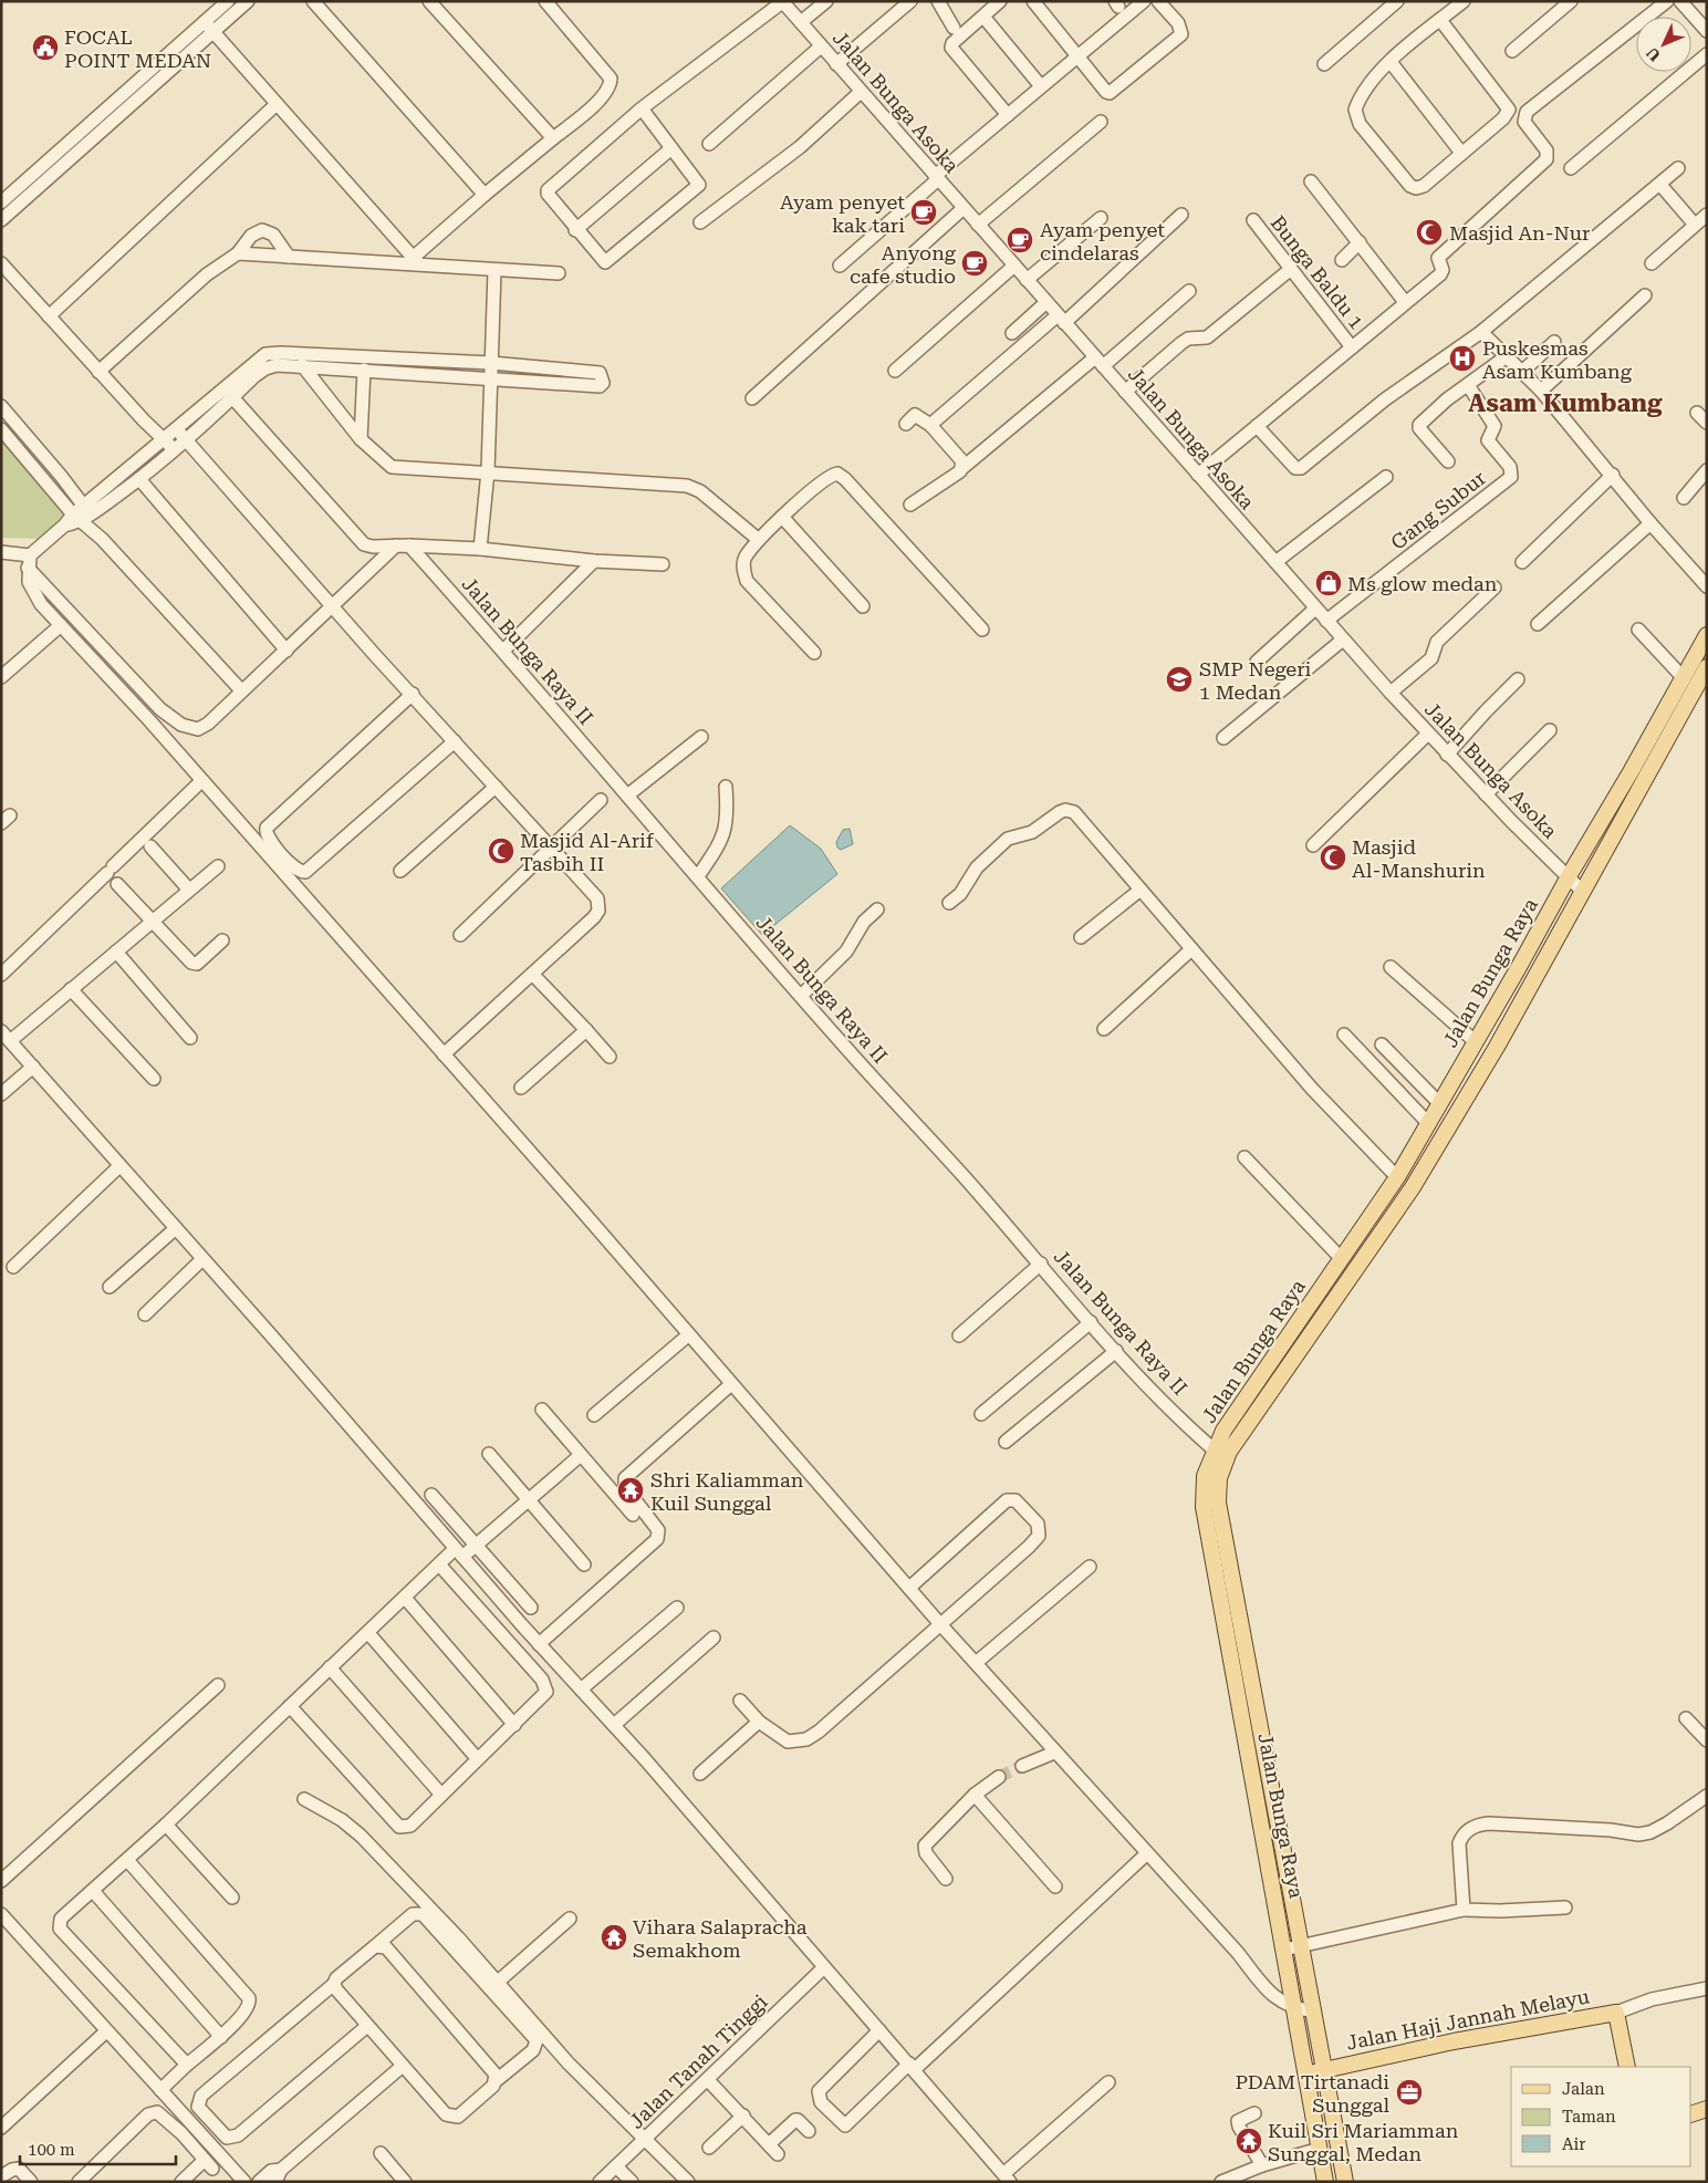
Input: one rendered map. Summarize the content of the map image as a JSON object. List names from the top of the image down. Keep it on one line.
{"streets":{"main road":["Jalan Bunga Raya","Jalan Haji Jannah Melayu"],"street":["Jalan Bunga Asoka","Bunga Baldu 1","Gang Subur","Jalan Bunga Raya II","Jalan Tanah Tinggi"]},"crossings":[["Jalan Bunga Asoka","Gang Subur"],["Jalan Bunga Asoka","Jalan Bunga Raya"],["Jalan Bunga Raya II","Jalan Bunga Raya"],["Jalan Bunga Raya","Jalan Haji Jannah Melayu"]],"districts":["Asam Kumbang"],"places":{"public building":["FOCAL POINT MEDAN"],"cafe":["Ayam penyet kak tari","Ayam penyet cindelaras","Anyong cafe studio"],"mosque":["Masjid An-Nur","Masjid Al-Arif Tasbih II","Masjid Al-Manshurin"],"hospital":["Puskesmas Asam Kumbang"],"shop":["Ms glow medan"],"school or university":["SMP Negeri 1 Medan"],"temple":["Shri Kaliamman Kuil Sunggal","Vihara Salapracha Semakhom","Kuil Sri Mariamman Sunggal, Medan"],"office":["PDAM Tirtanadi Sunggal"]},"legend":["Jalan","Taman","Air"],"scale_bar":"100 m","north":"bottom left"}
